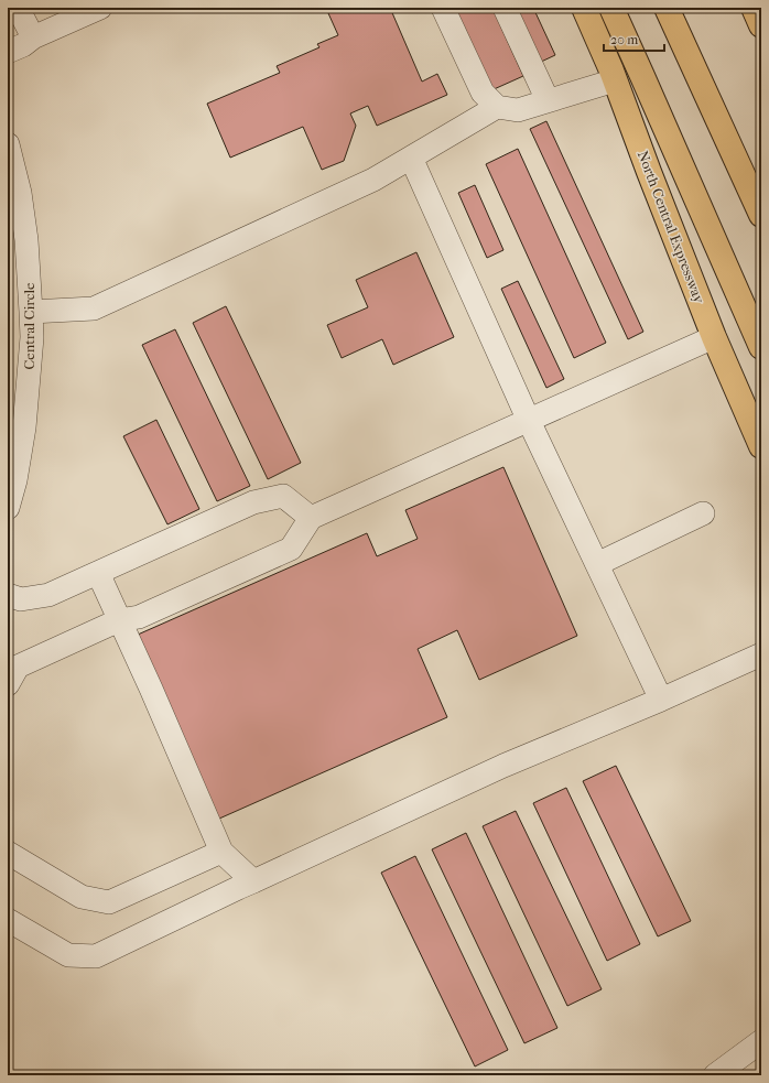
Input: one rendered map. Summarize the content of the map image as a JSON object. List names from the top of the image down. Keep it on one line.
{"streets":{"main road":["North Central Expressway"],"street":["Central Circle"]},"scale_bar":"20 m"}
